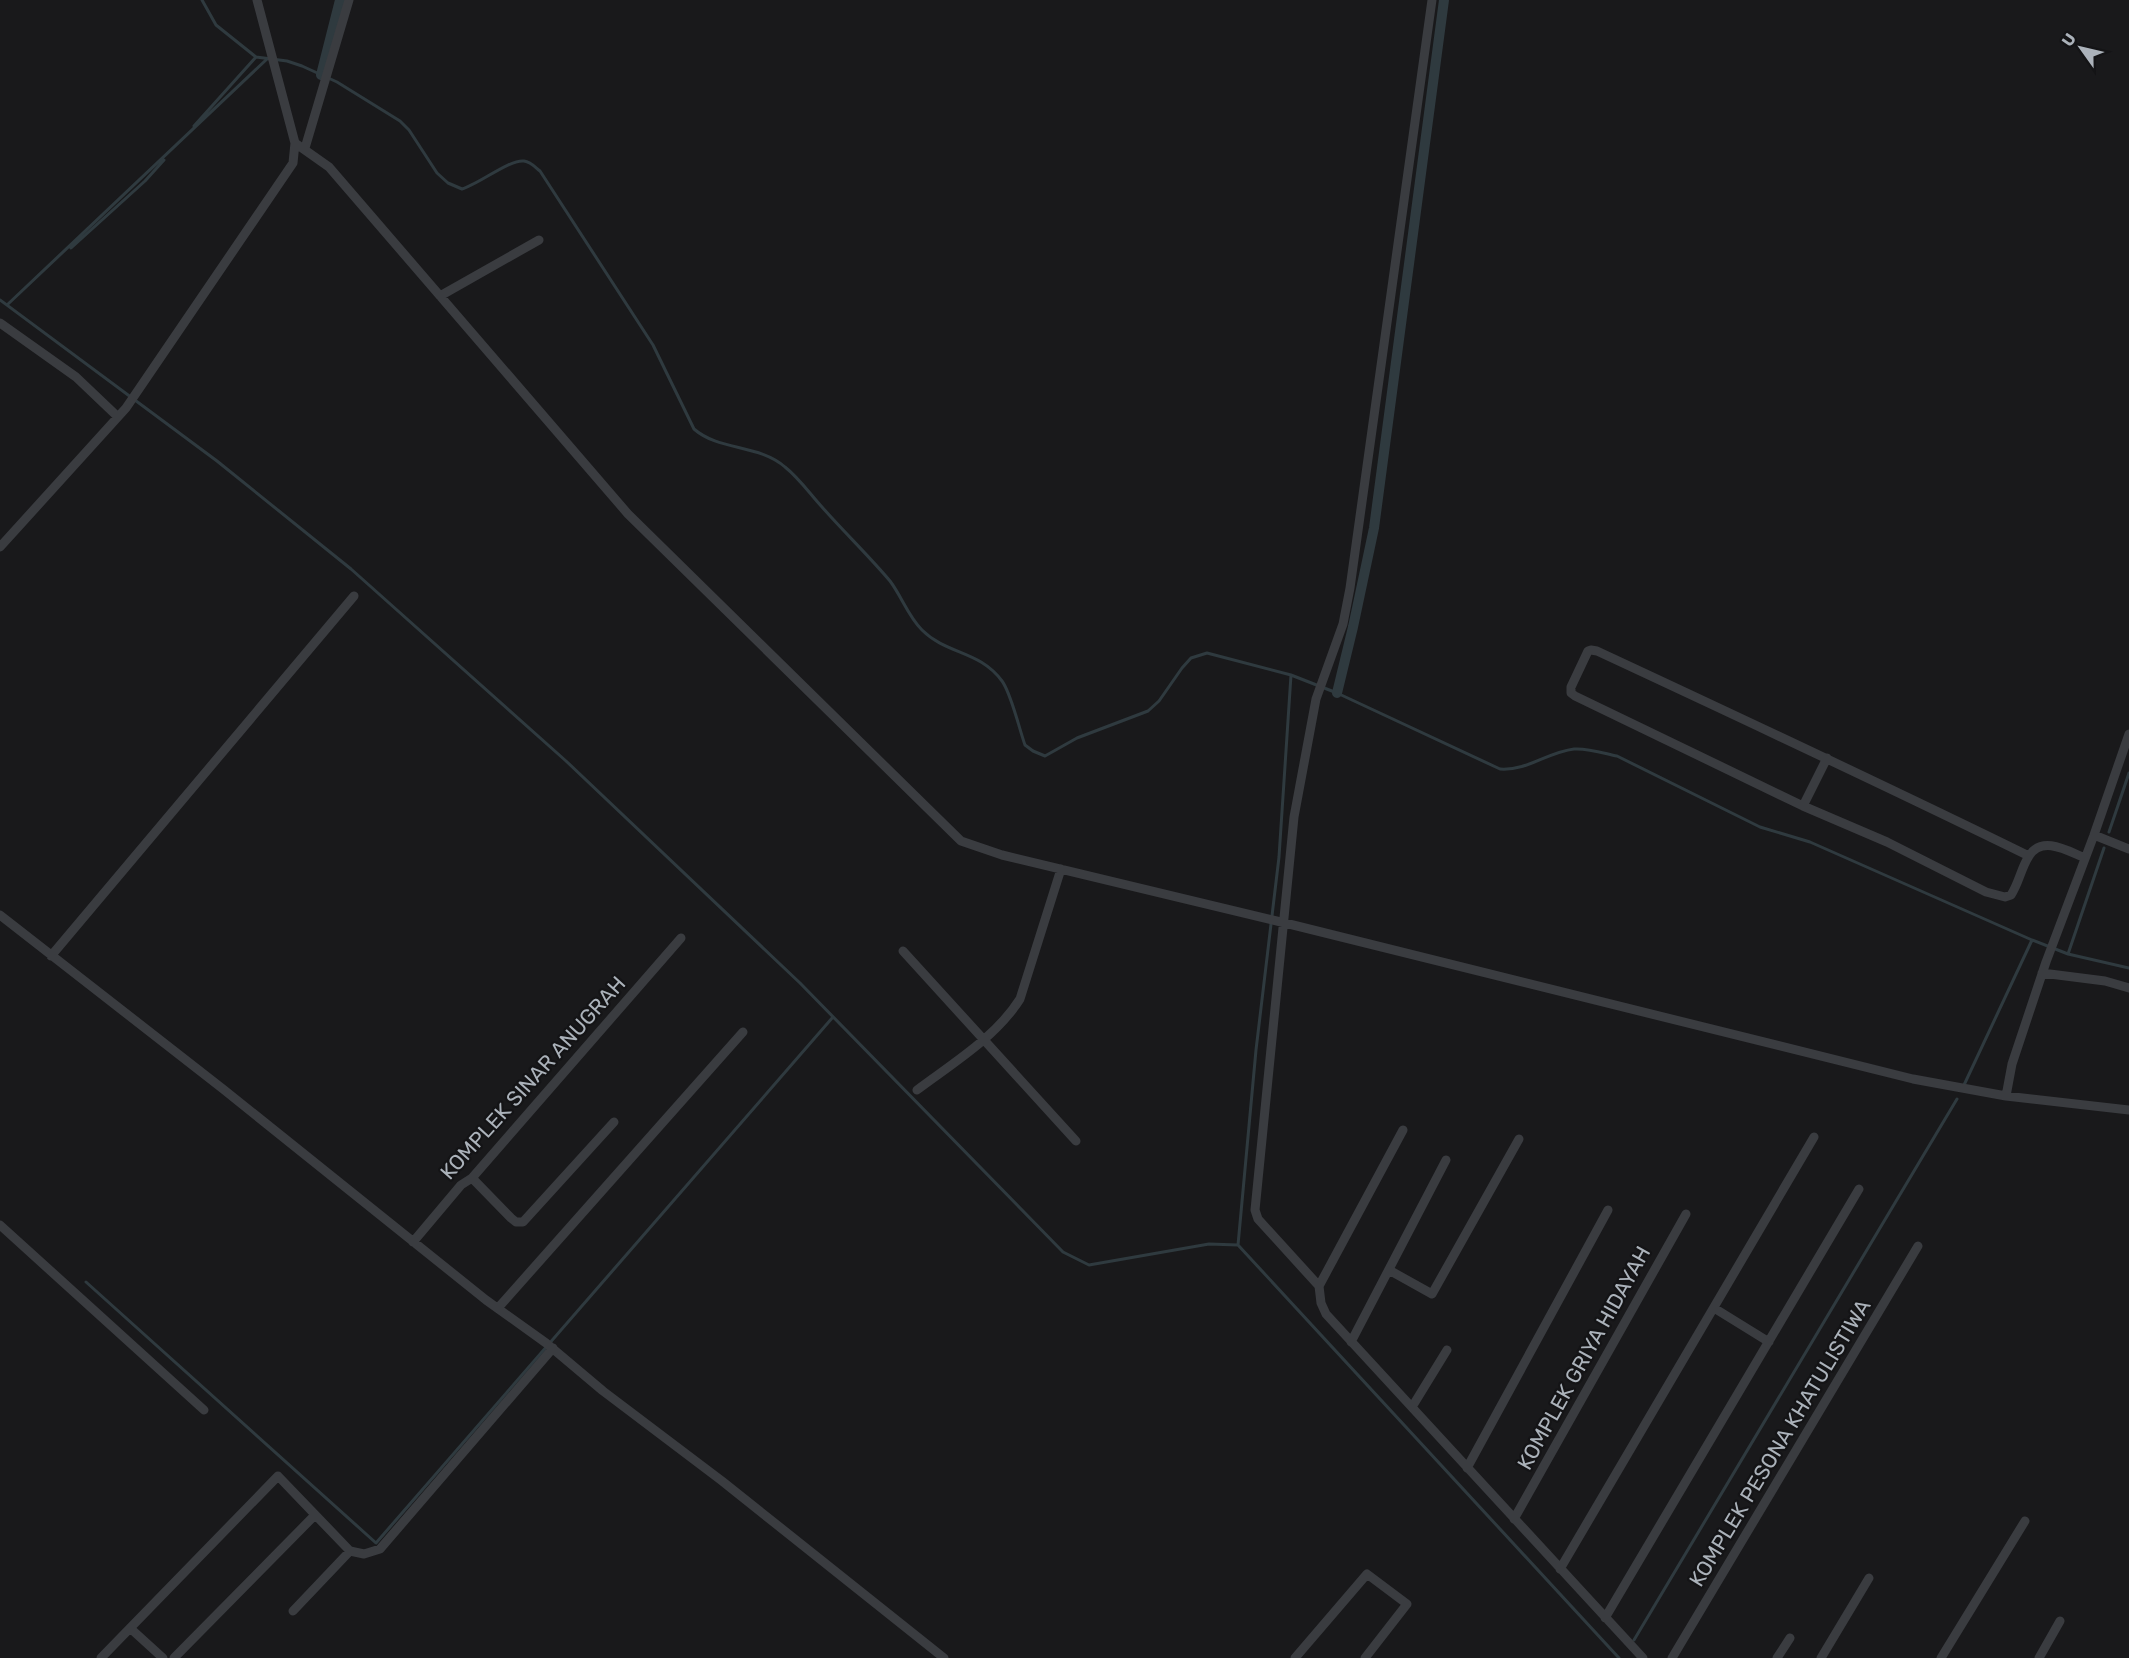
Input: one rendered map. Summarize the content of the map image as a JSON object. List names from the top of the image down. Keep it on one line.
{"streets":{"street":["KOMPLEK SINAR ANUGRAH","KOMPLEK GRIYA HIDAYAH","KOMPLEK PESONA KHATULISTIWA"]},"north":"top left"}
